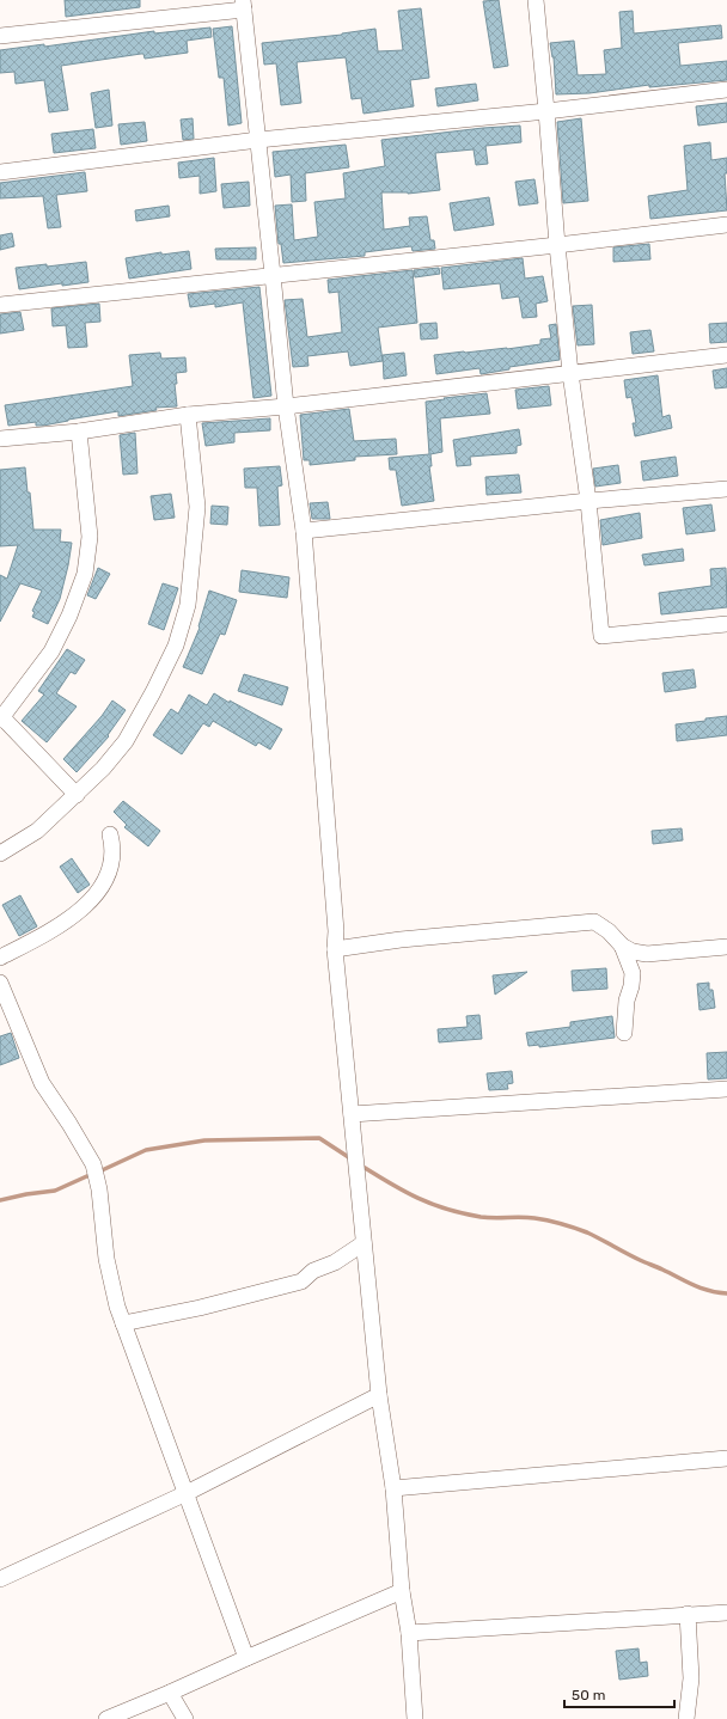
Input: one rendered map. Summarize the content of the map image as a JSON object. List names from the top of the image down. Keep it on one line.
{"scale_bar":"50 m"}
